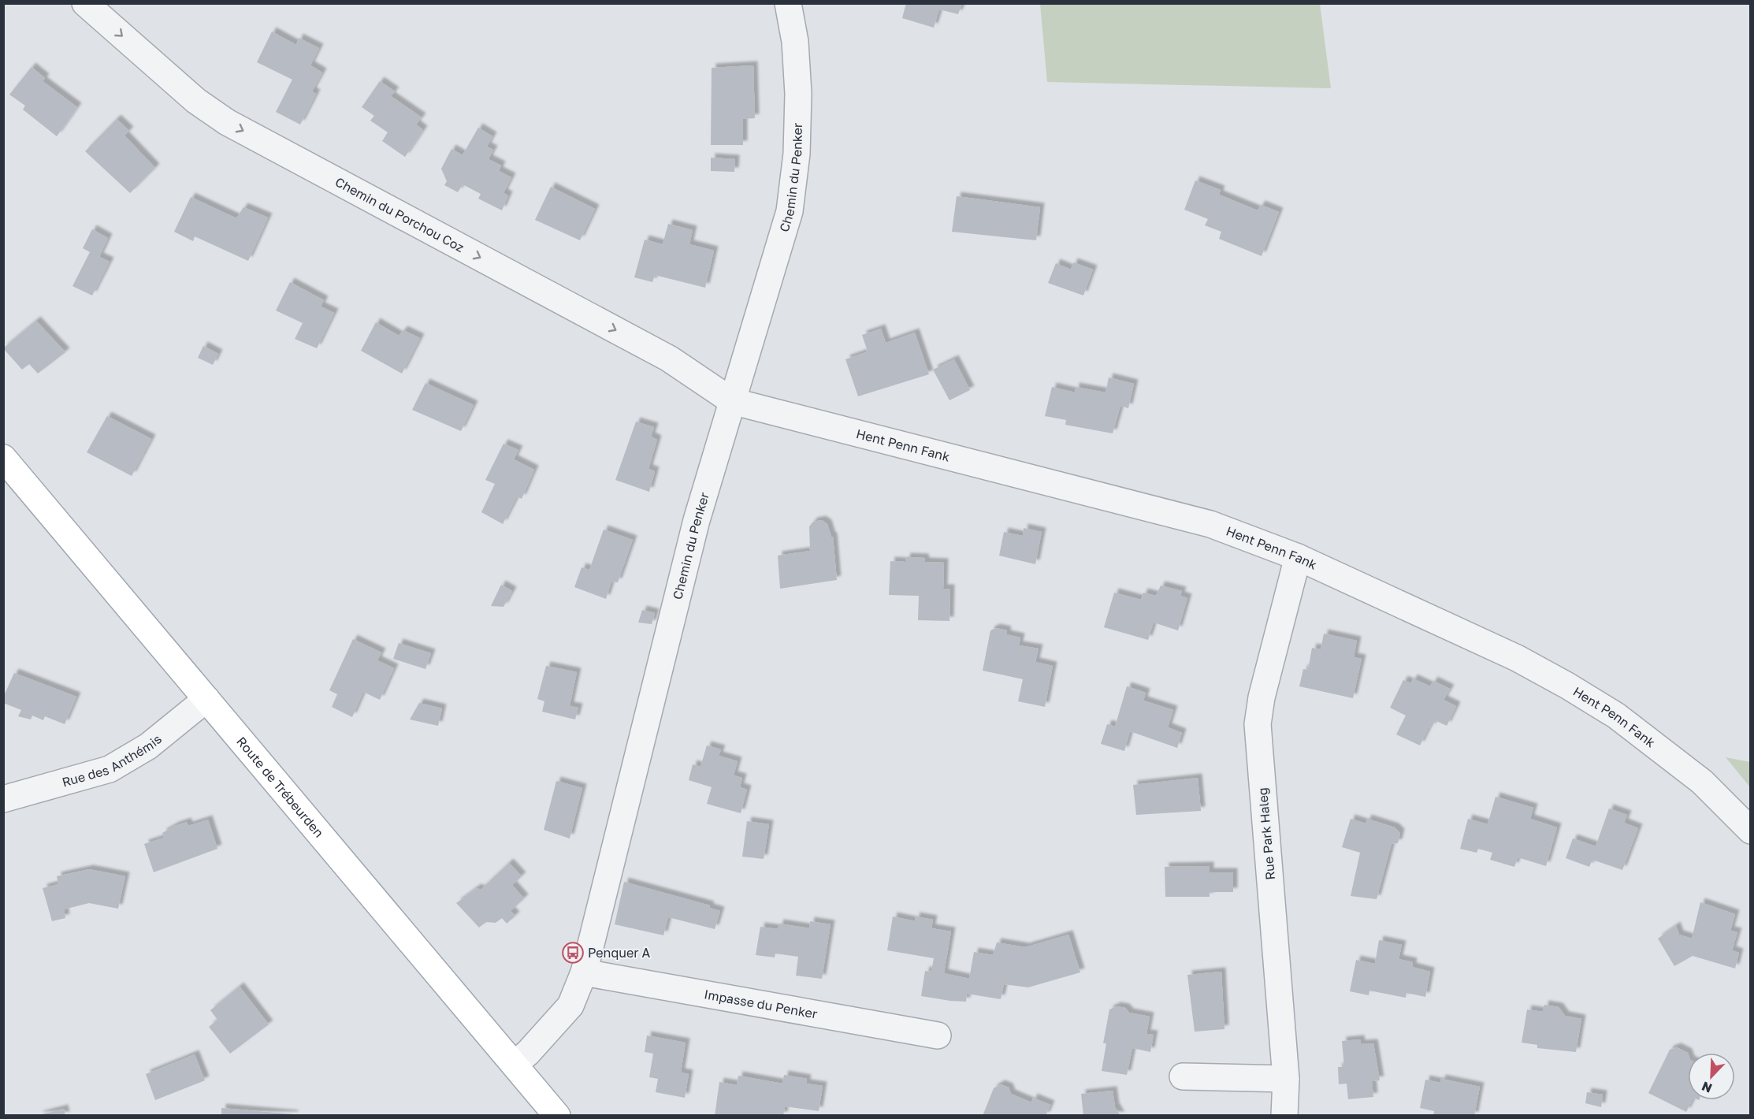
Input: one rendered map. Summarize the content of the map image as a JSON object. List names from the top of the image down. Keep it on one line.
{"streets":{"main road":["Route de Trébeurden"],"street":["Chemin du Penker","Chemin du Porchou Coz","Hent Penn Fank","Rue des Anthémis","Rue Park Haleg","Impasse du Penker"]},"crossings":[["Chemin du Penker","Chemin du Porchou Coz"],["Chemin du Penker","Hent Penn Fank"],["Chemin du Penker","Route de Trébeurden"],["Chemin du Penker","Impasse du Penker"],["Chemin du Porchou Coz","Hent Penn Fank"],["Hent Penn Fank","Rue Park Haleg"],["Rue des Anthémis","Route de Trébeurden"]],"one_way":["Chemin du Porchou Coz"],"places":{"bus stop":["Penquer A"]},"north":"bottom left"}
